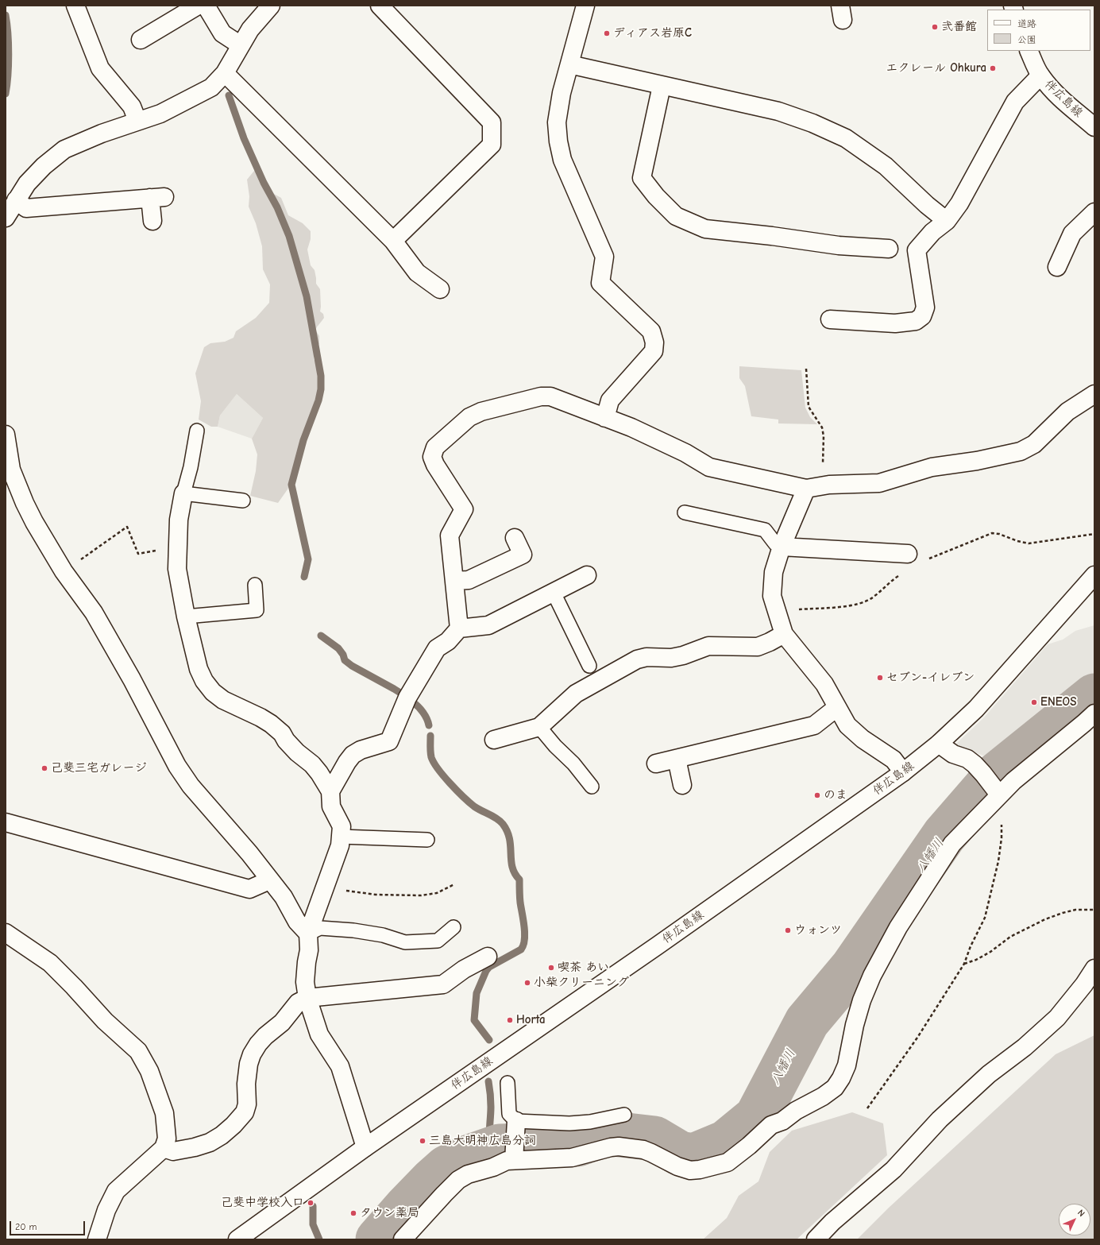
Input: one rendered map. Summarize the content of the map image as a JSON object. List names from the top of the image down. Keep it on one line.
{"streets":{"street":["伴広島線"]},"water":["八幡川"],"places":["弐番館","ディアス岩原C","エクレール Ohkura","セブン-イレブン","ENEOS","己斐三宅ガレージ","のま","ウォンツ","喫茶 あい","小柴クリーニング","Horta","三島大明神広島分詞","己斐中学校入口","タウン薬局"],"legend":["道路","公園"],"scale_bar":"20 m","north":"top right"}
